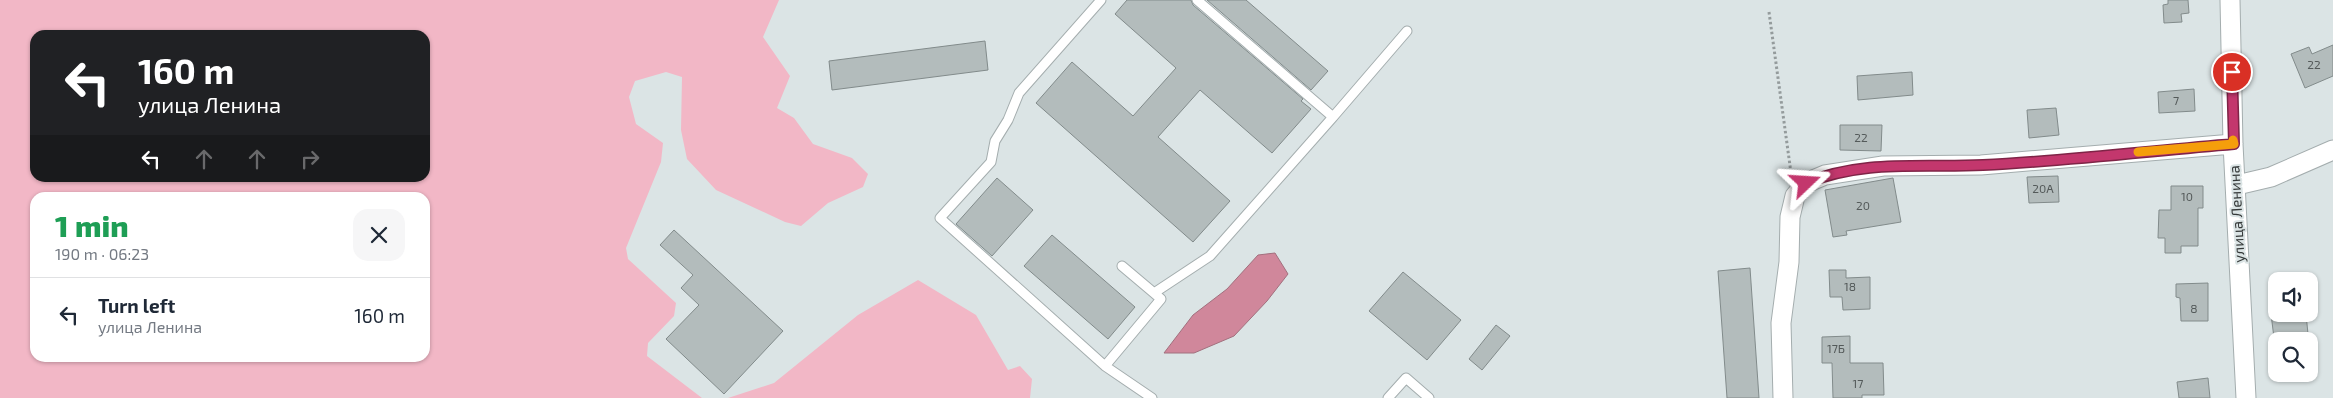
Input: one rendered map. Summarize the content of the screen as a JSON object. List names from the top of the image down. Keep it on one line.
{"streets":{"street":["улица Ленина"]},"house_numbers":["22","7","22","20А","10","20","18","8","17Б","17"],"page":{"turn":["160 m","улица Ленина"],"heading":["1 min","190 m · 06:23"],"list":[{"name":"Turn left","note":"улица Ленина","value":"160 m"}]}}
